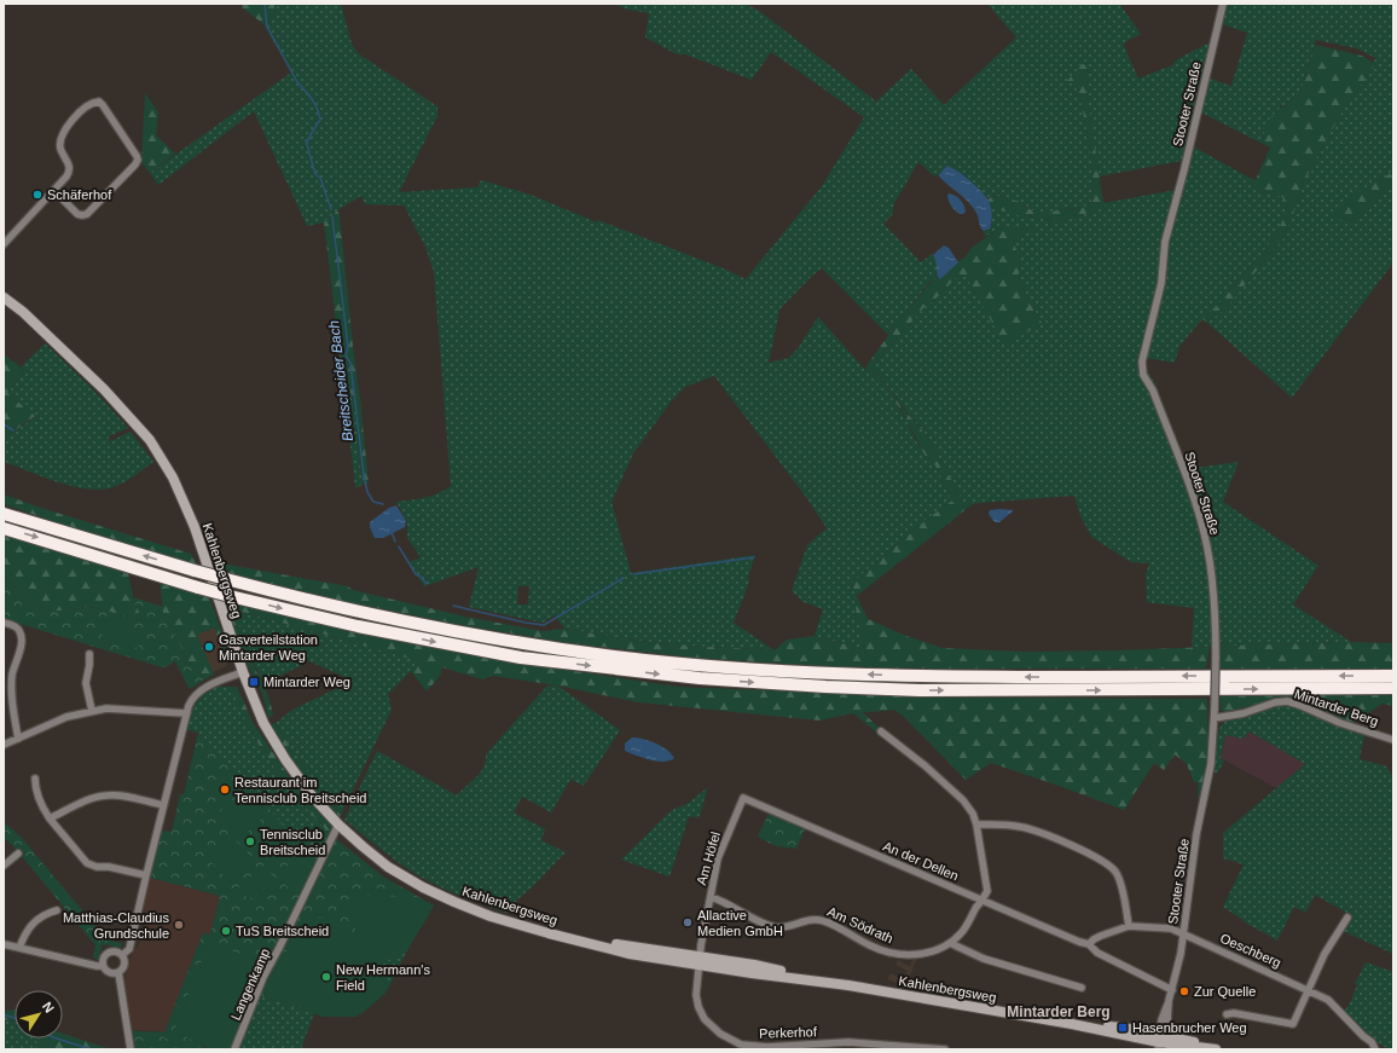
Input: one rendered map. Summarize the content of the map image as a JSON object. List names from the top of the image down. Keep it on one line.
{"streets":{"street":["Stooter Straße","Kahlenbergsweg","Mintarder Berg","Am Höfel","An der Dellen","Am Södrath","Oeschberg","Langenkamp","Perkerhof"]},"crossings":[["Stooter Straße","Kahlenbergsweg"],["Stooter Straße","Mintarder Berg"],["Stooter Straße","An der Dellen"],["Stooter Straße","Oeschberg"],["Kahlenbergsweg","Am Höfel"],["Kahlenbergsweg","Langenkamp"],["Kahlenbergsweg","Perkerhof"],["Am Höfel","An der Dellen"],["Am Höfel","Am Södrath"],["Am Höfel","Perkerhof"],["An der Dellen","Am Södrath"]],"districts":["Mintarder Berg"],"water":["Breitscheider Bach"],"places":{"other":["Schäferhof","Gasverteilstation Mintarder Weg","Restaurant im Tennisclub Breitscheid","Tennisclub Breitscheid","Allactive Medien GmbH","Matthias-Claudius Grundschule","TuS Breitscheid","New Hermann's Field","Zur Quelle"],"transit":["Mintarder Weg","Hasenbrucher Weg"]},"north":"top right"}
